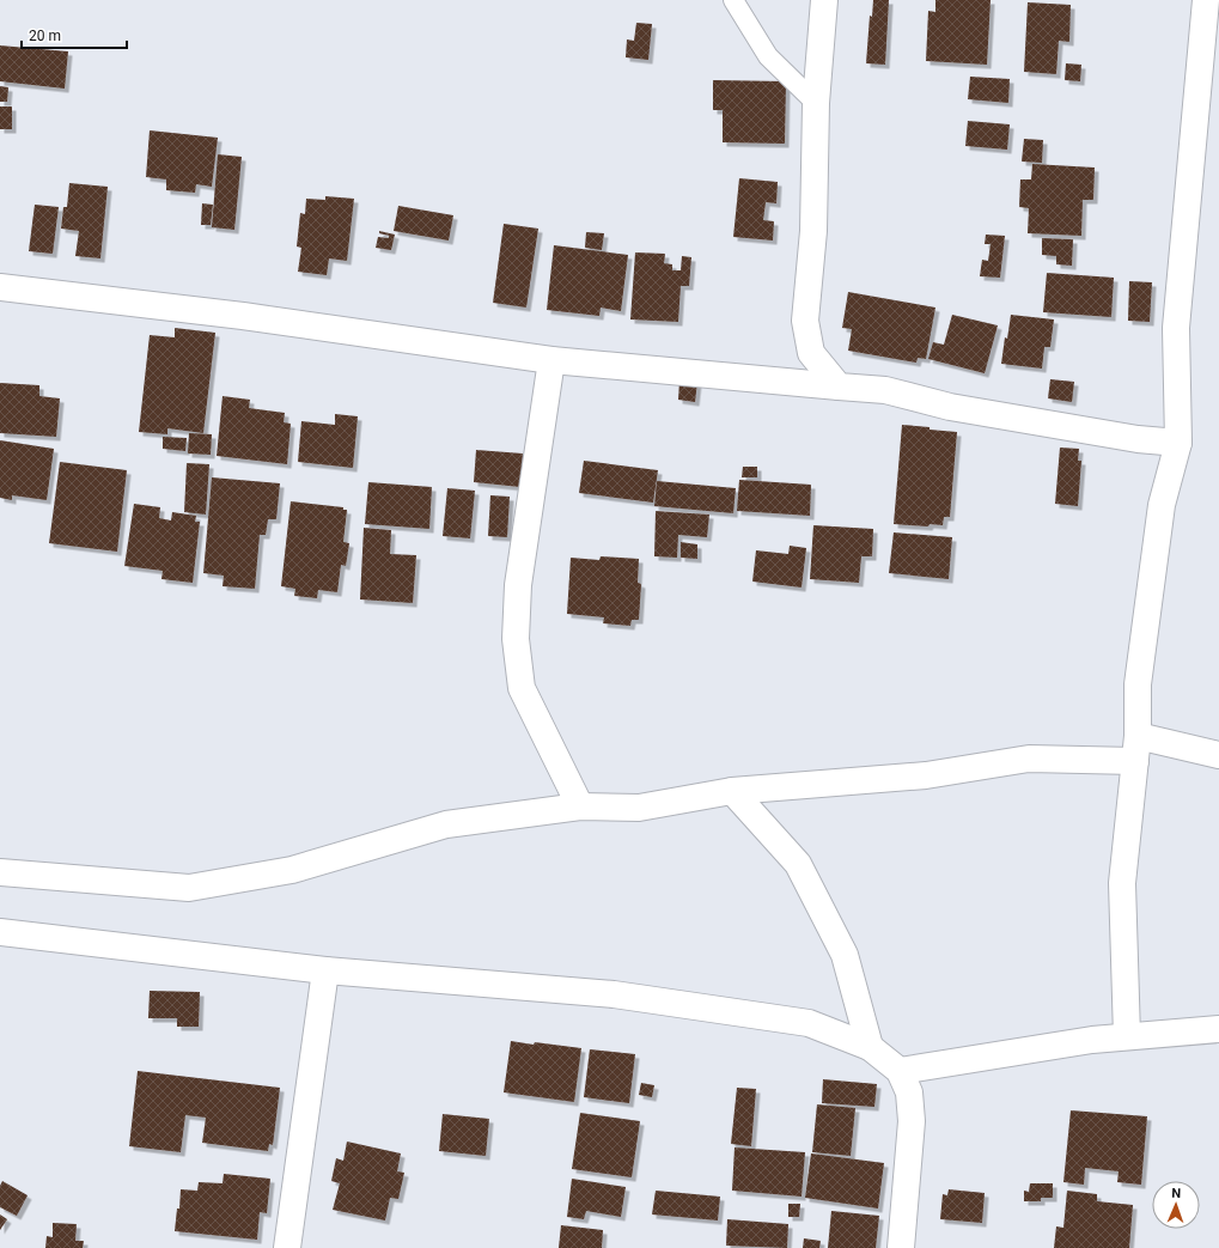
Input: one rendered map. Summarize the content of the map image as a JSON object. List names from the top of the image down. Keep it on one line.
{"scale_bar":"20 m","north":"top"}
